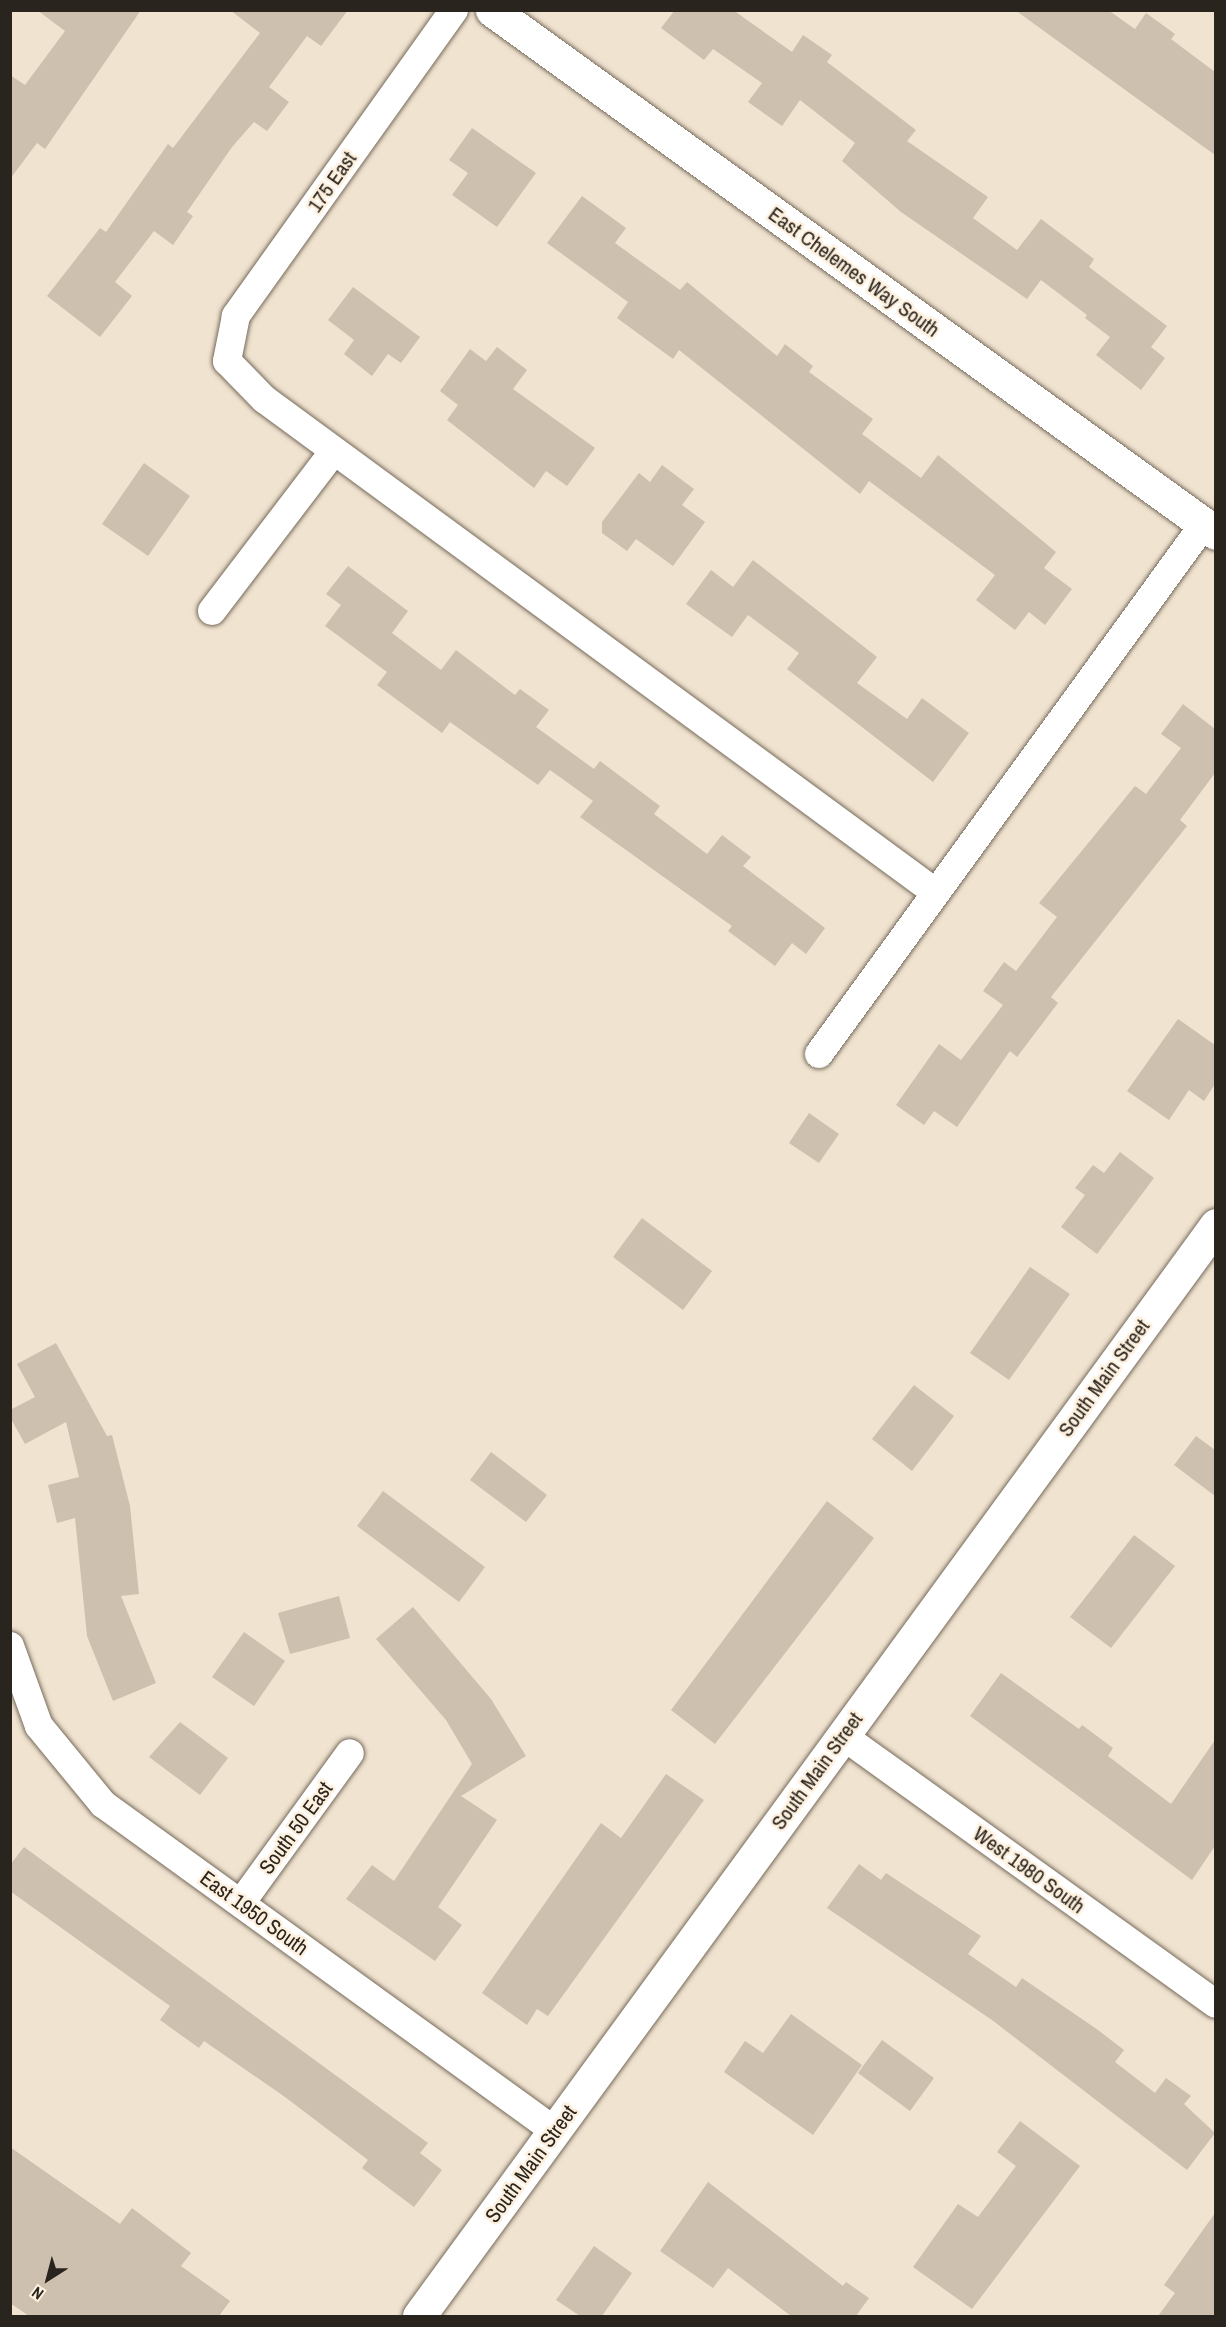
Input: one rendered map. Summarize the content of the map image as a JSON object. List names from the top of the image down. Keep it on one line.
{"streets":{"street":["175 East","East Chelemes Way South","South Main Street","South 50 East","West 1980 South","East 1950 South"]},"crossings":[["South Main Street","West 1980 South"],["South Main Street","East 1950 South"],["South 50 East","East 1950 South"]],"north":"bottom left"}
